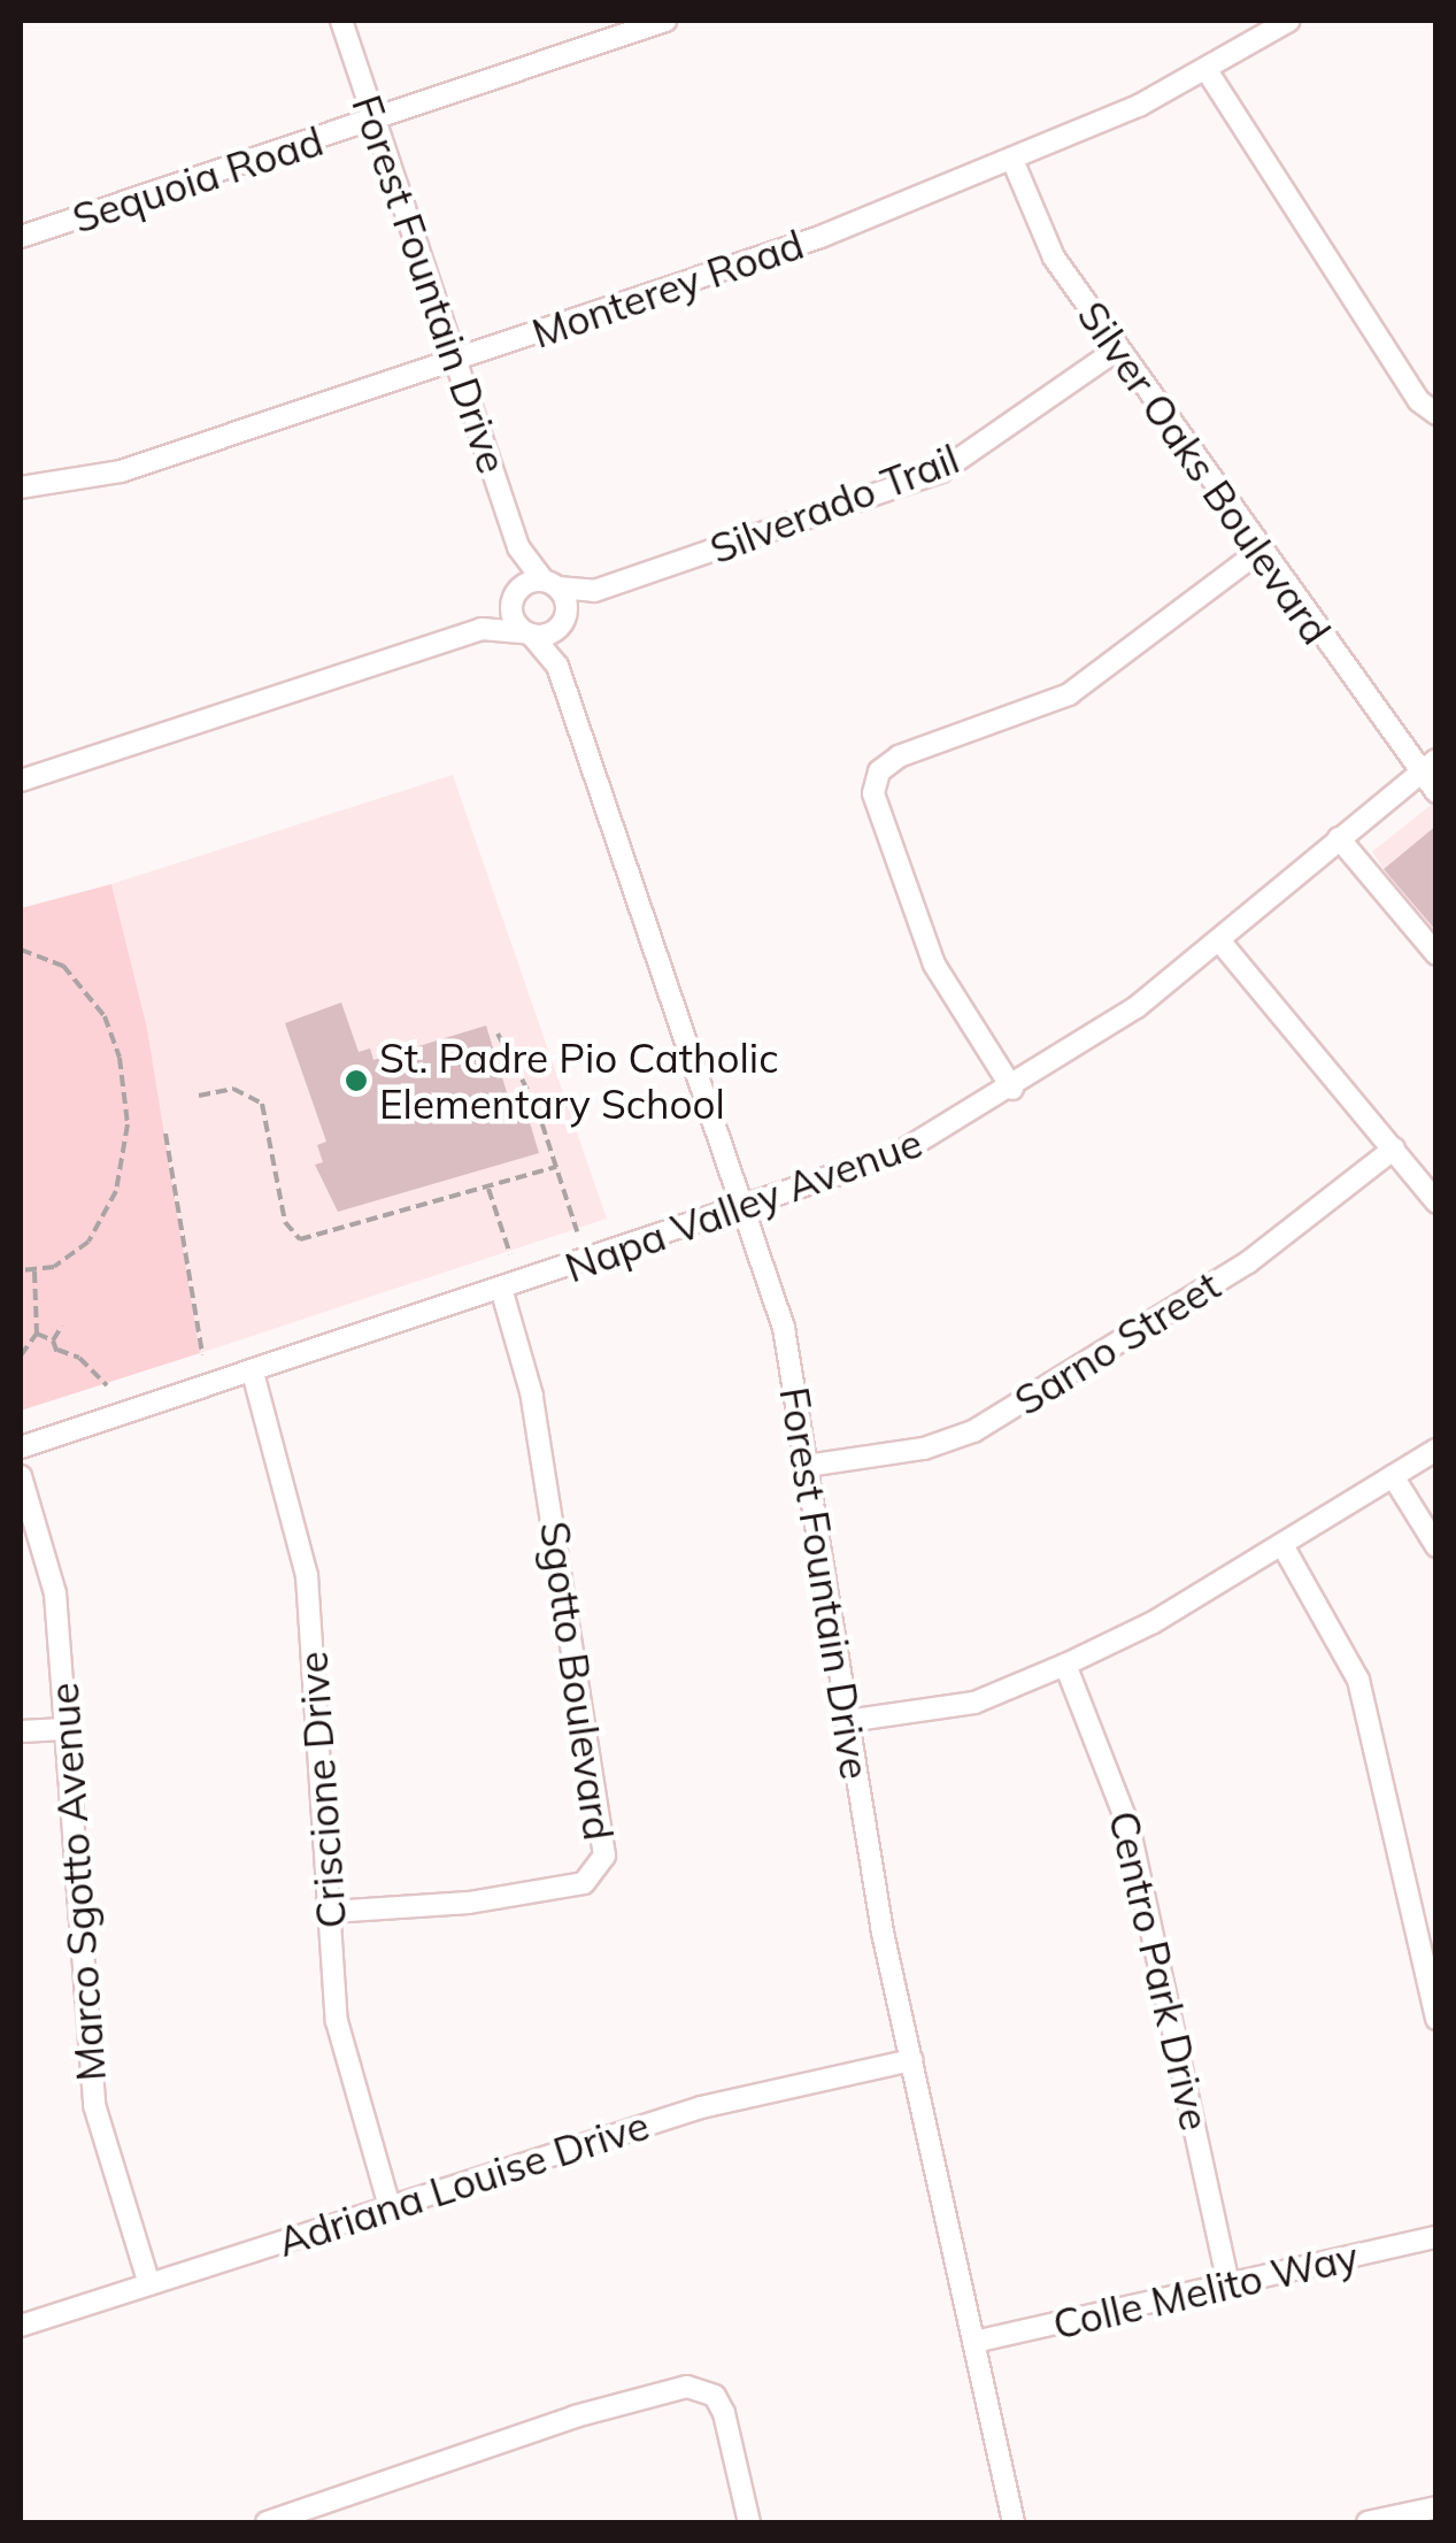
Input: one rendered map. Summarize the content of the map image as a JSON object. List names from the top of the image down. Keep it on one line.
{"streets":{"street":["Sequoia Road","Forest Fountain Drive","Monterey Road","Silver Oaks Boulevard","Silverado Trail","Napa Valley Avenue","Sarno Street","Sgotto Boulevard","Criscione Drive","Marco Sgotto Avenue","Centro Park Drive","Adriana Louise Drive","Colle Melito Way"]},"crossings":[["Sequoia Road","Forest Fountain Drive"],["Forest Fountain Drive","Monterey Road"],["Forest Fountain Drive","Silverado Trail"],["Forest Fountain Drive","Napa Valley Avenue"],["Forest Fountain Drive","Sarno Street"],["Forest Fountain Drive","Adriana Louise Drive"],["Forest Fountain Drive","Colle Melito Way"],["Monterey Road","Silver Oaks Boulevard"],["Silver Oaks Boulevard","Silverado Trail"],["Silver Oaks Boulevard","Napa Valley Avenue"],["Napa Valley Avenue","Sgotto Boulevard"],["Napa Valley Avenue","Criscione Drive"],["Sgotto Boulevard","Criscione Drive"],["Criscione Drive","Adriana Louise Drive"],["Marco Sgotto Avenue","Adriana Louise Drive"],["Centro Park Drive","Colle Melito Way"]],"places":["St. Padre Pio Catholic Elementary School"]}
